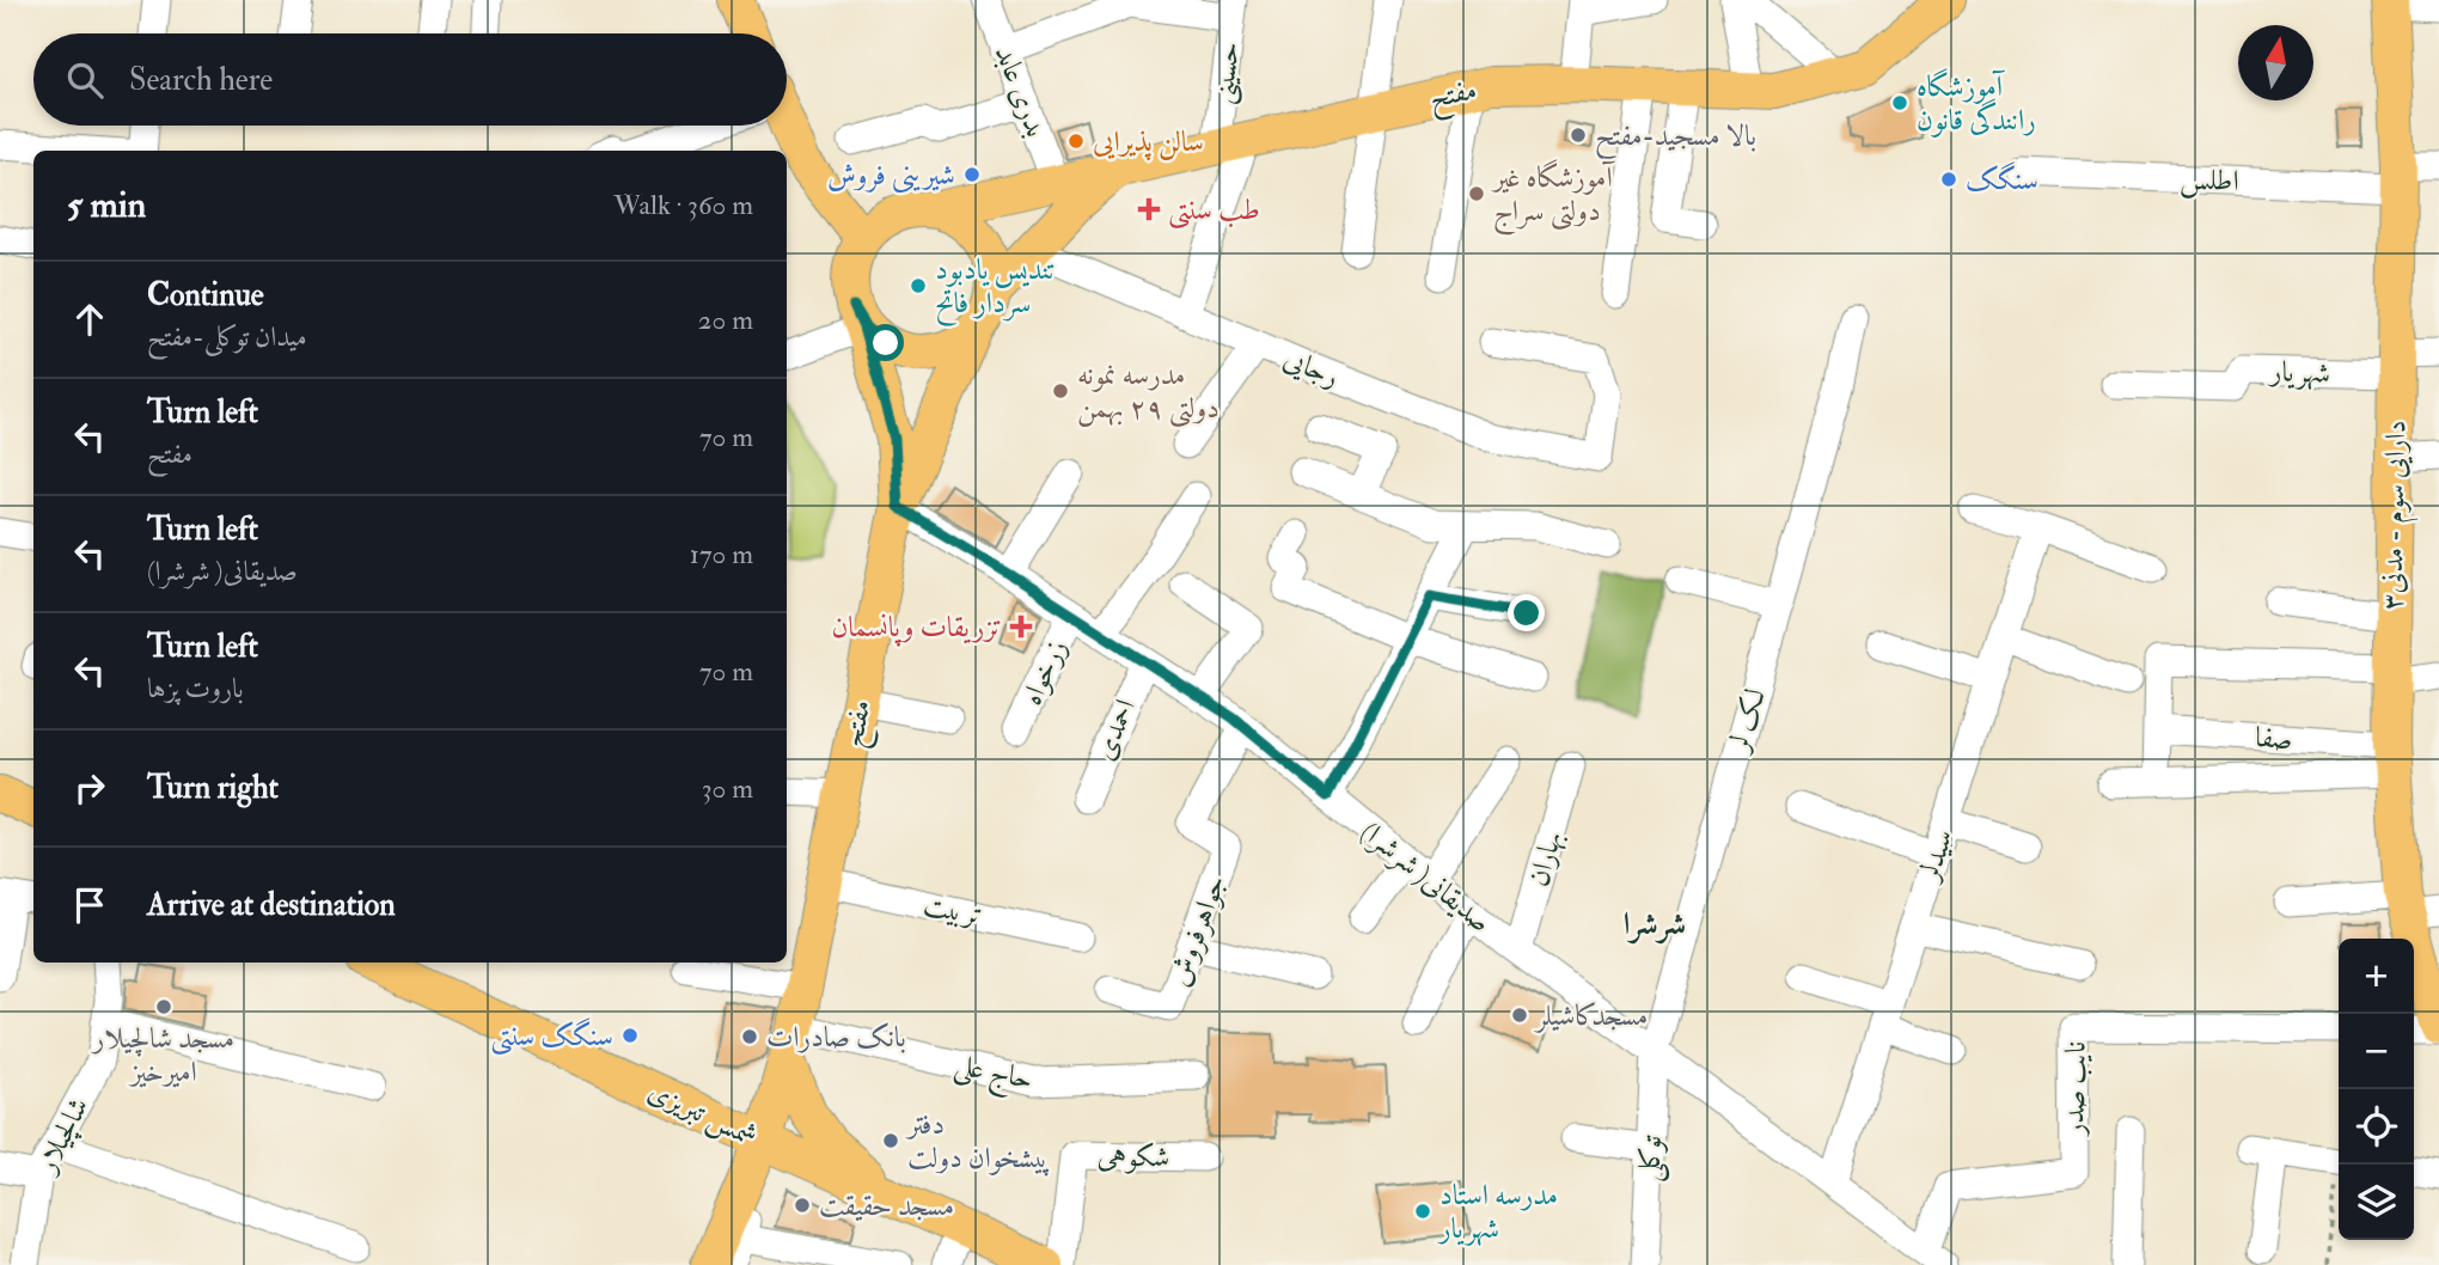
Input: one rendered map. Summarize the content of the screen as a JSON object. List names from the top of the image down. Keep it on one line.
{"streets":{"main road":["مفتح","دارایی سوم - مدنی۳","شمس تبریزی"],"street":["حسینی","بدری عابد","اطلس","رجایی","شهریار","زرخواه","لک لر","احمدی","صفا","سیدلر","بهاران","(شرشرا )صدیقانی","تربیت","جواهرفروش","حاج علی","نایب صدر","شالچیلار","شکوهی","توکلی"]},"crossings":[["حسینی","مفتح"],["حسینی","رجایی"],["مفتح","رجایی"],["مفتح","(شرشرا )صدیقانی"],["مفتح","تربیت"],["مفتح","حاج علی"],["مفتح","شمس تبریزی"],["اطلس","دارایی سوم - مدنی۳"],["شهریار","دارایی سوم - مدنی۳"],["دارایی سوم - مدنی۳","صفا"],["زرخواه","(شرشرا )صدیقانی"],["لک لر","(شرشرا )صدیقانی"],["لک لر","توکلی"],["احمدی","(شرشرا )صدیقانی"],["سیدلر","(شرشرا )صدیقانی"],["بهاران","(شرشرا )صدیقانی"],["(شرشرا )صدیقانی","جواهرفروش"],["(شرشرا )صدیقانی","نایب صدر"],["(شرشرا )صدیقانی","توکلی"]],"districts":["شرشرا"],"places":{"other":["آموزشگاه رانندگی قانون","بالا مسجید-مفتح","سالن پذیرایی","شیرینی فروش","سنگک","آموزشگاه غیر دولتی سراج","تندیس یادبود سردار فاتح","مدرسه نمونه دولتی ۲۹ بهمن","مسجد شالچیلار امیرخیز","مسجدکاشیلر","سنگک سنتی","بانک صادرات","دفتر پیشخوان دولت","مسجد حقیقت","مدرسه استاد شهریار"],"health":["طب سنتی","تزریقات وپانسمان"]},"north":"top","page":{"search":"Search here","heading":["5 min","Walk · 360 m"],"list":[["Continue","میدان توکلی-مفتح","20 m"],["Turn left","مفتح","70 m"],["Turn left","(شرشرا )صدیقانی","170 m"],["Turn left","باروت پزها","70 m"],["Turn right","30 m"],"Arrive at destination"],"map_buttons":["+","−"]}}
